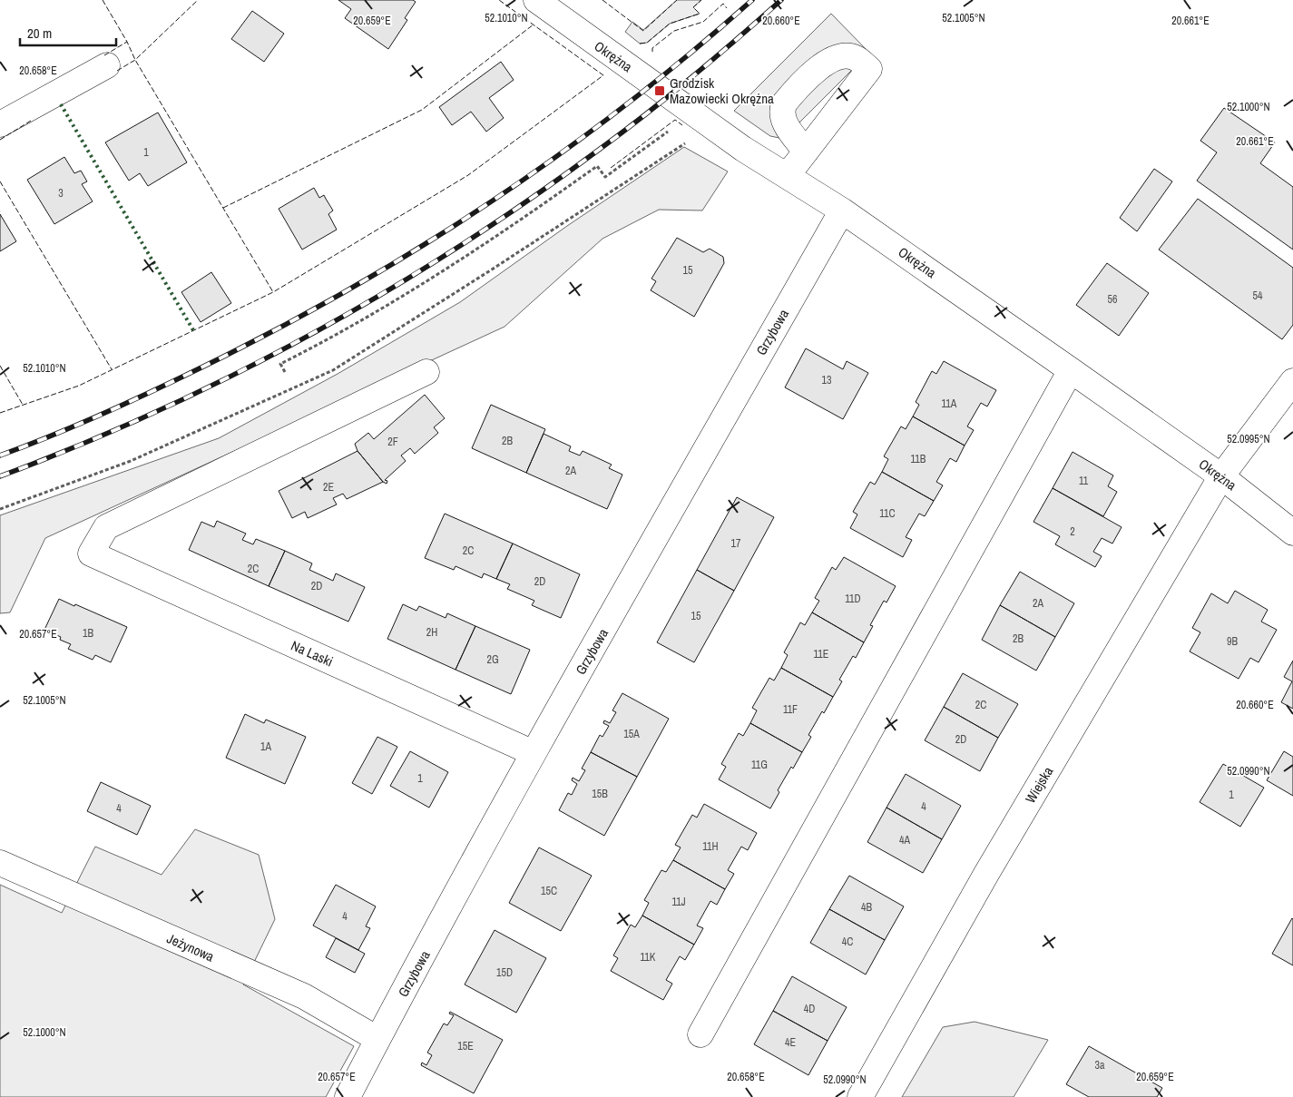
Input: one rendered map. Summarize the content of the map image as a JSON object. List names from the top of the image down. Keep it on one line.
{"streets":{"street":["Okrężna","Grzybowa","Na Laski","Wiejska","Jeżynowa"]},"crossings":[["Okrężna","Grzybowa"],["Okrężna","Wiejska"],["Grzybowa","Na Laski"],["Grzybowa","Jeżynowa"]],"places":{"transit":["Grodzisk Mazowiecki Okrężna"]},"house_numbers":["1","3","15","54","56","13","11A","2B","2F","11B","2A","11","2E","11C","2","17","2C","2C","2D","2D","11D","2A","15","2H","1B","2B","9B","11E","2G","2C","11F","15A","2D","1A","11G","1","15B","1","4","4","4A","11H","15C","11J","4B","4","4C","11K","15D","4D","4E","15E","3a"],"scale_bar":"20 m","coordinates":["52.1010°N","52.1005°N","20.661°E","20.659°E","20.660°E","20.658°E","52.1000°N","52.0995°N","20.657°E","52.0990°N"]}
